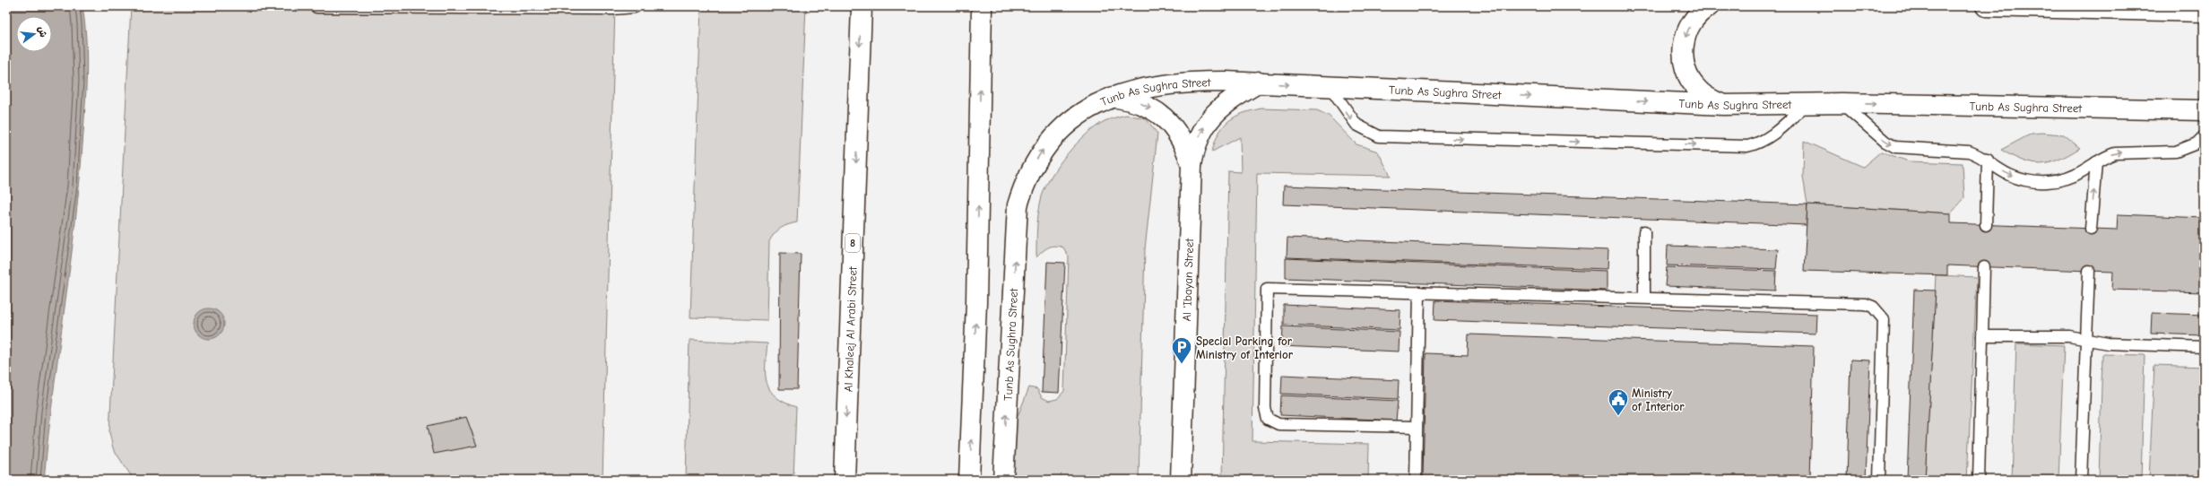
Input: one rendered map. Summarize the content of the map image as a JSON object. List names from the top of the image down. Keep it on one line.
{"streets":{"main road":["Tunb As Sughra Street","8","Al 'Ibayan Street","Al Khaleej Al Arabi Street"]},"crossings":[["Tunb As Sughra Street","Al 'Ibayan Street"]],"places":{"parking":["Special Parking for Ministry of Interior"],"public building":["Ministry of Interior"]},"north":"right"}
